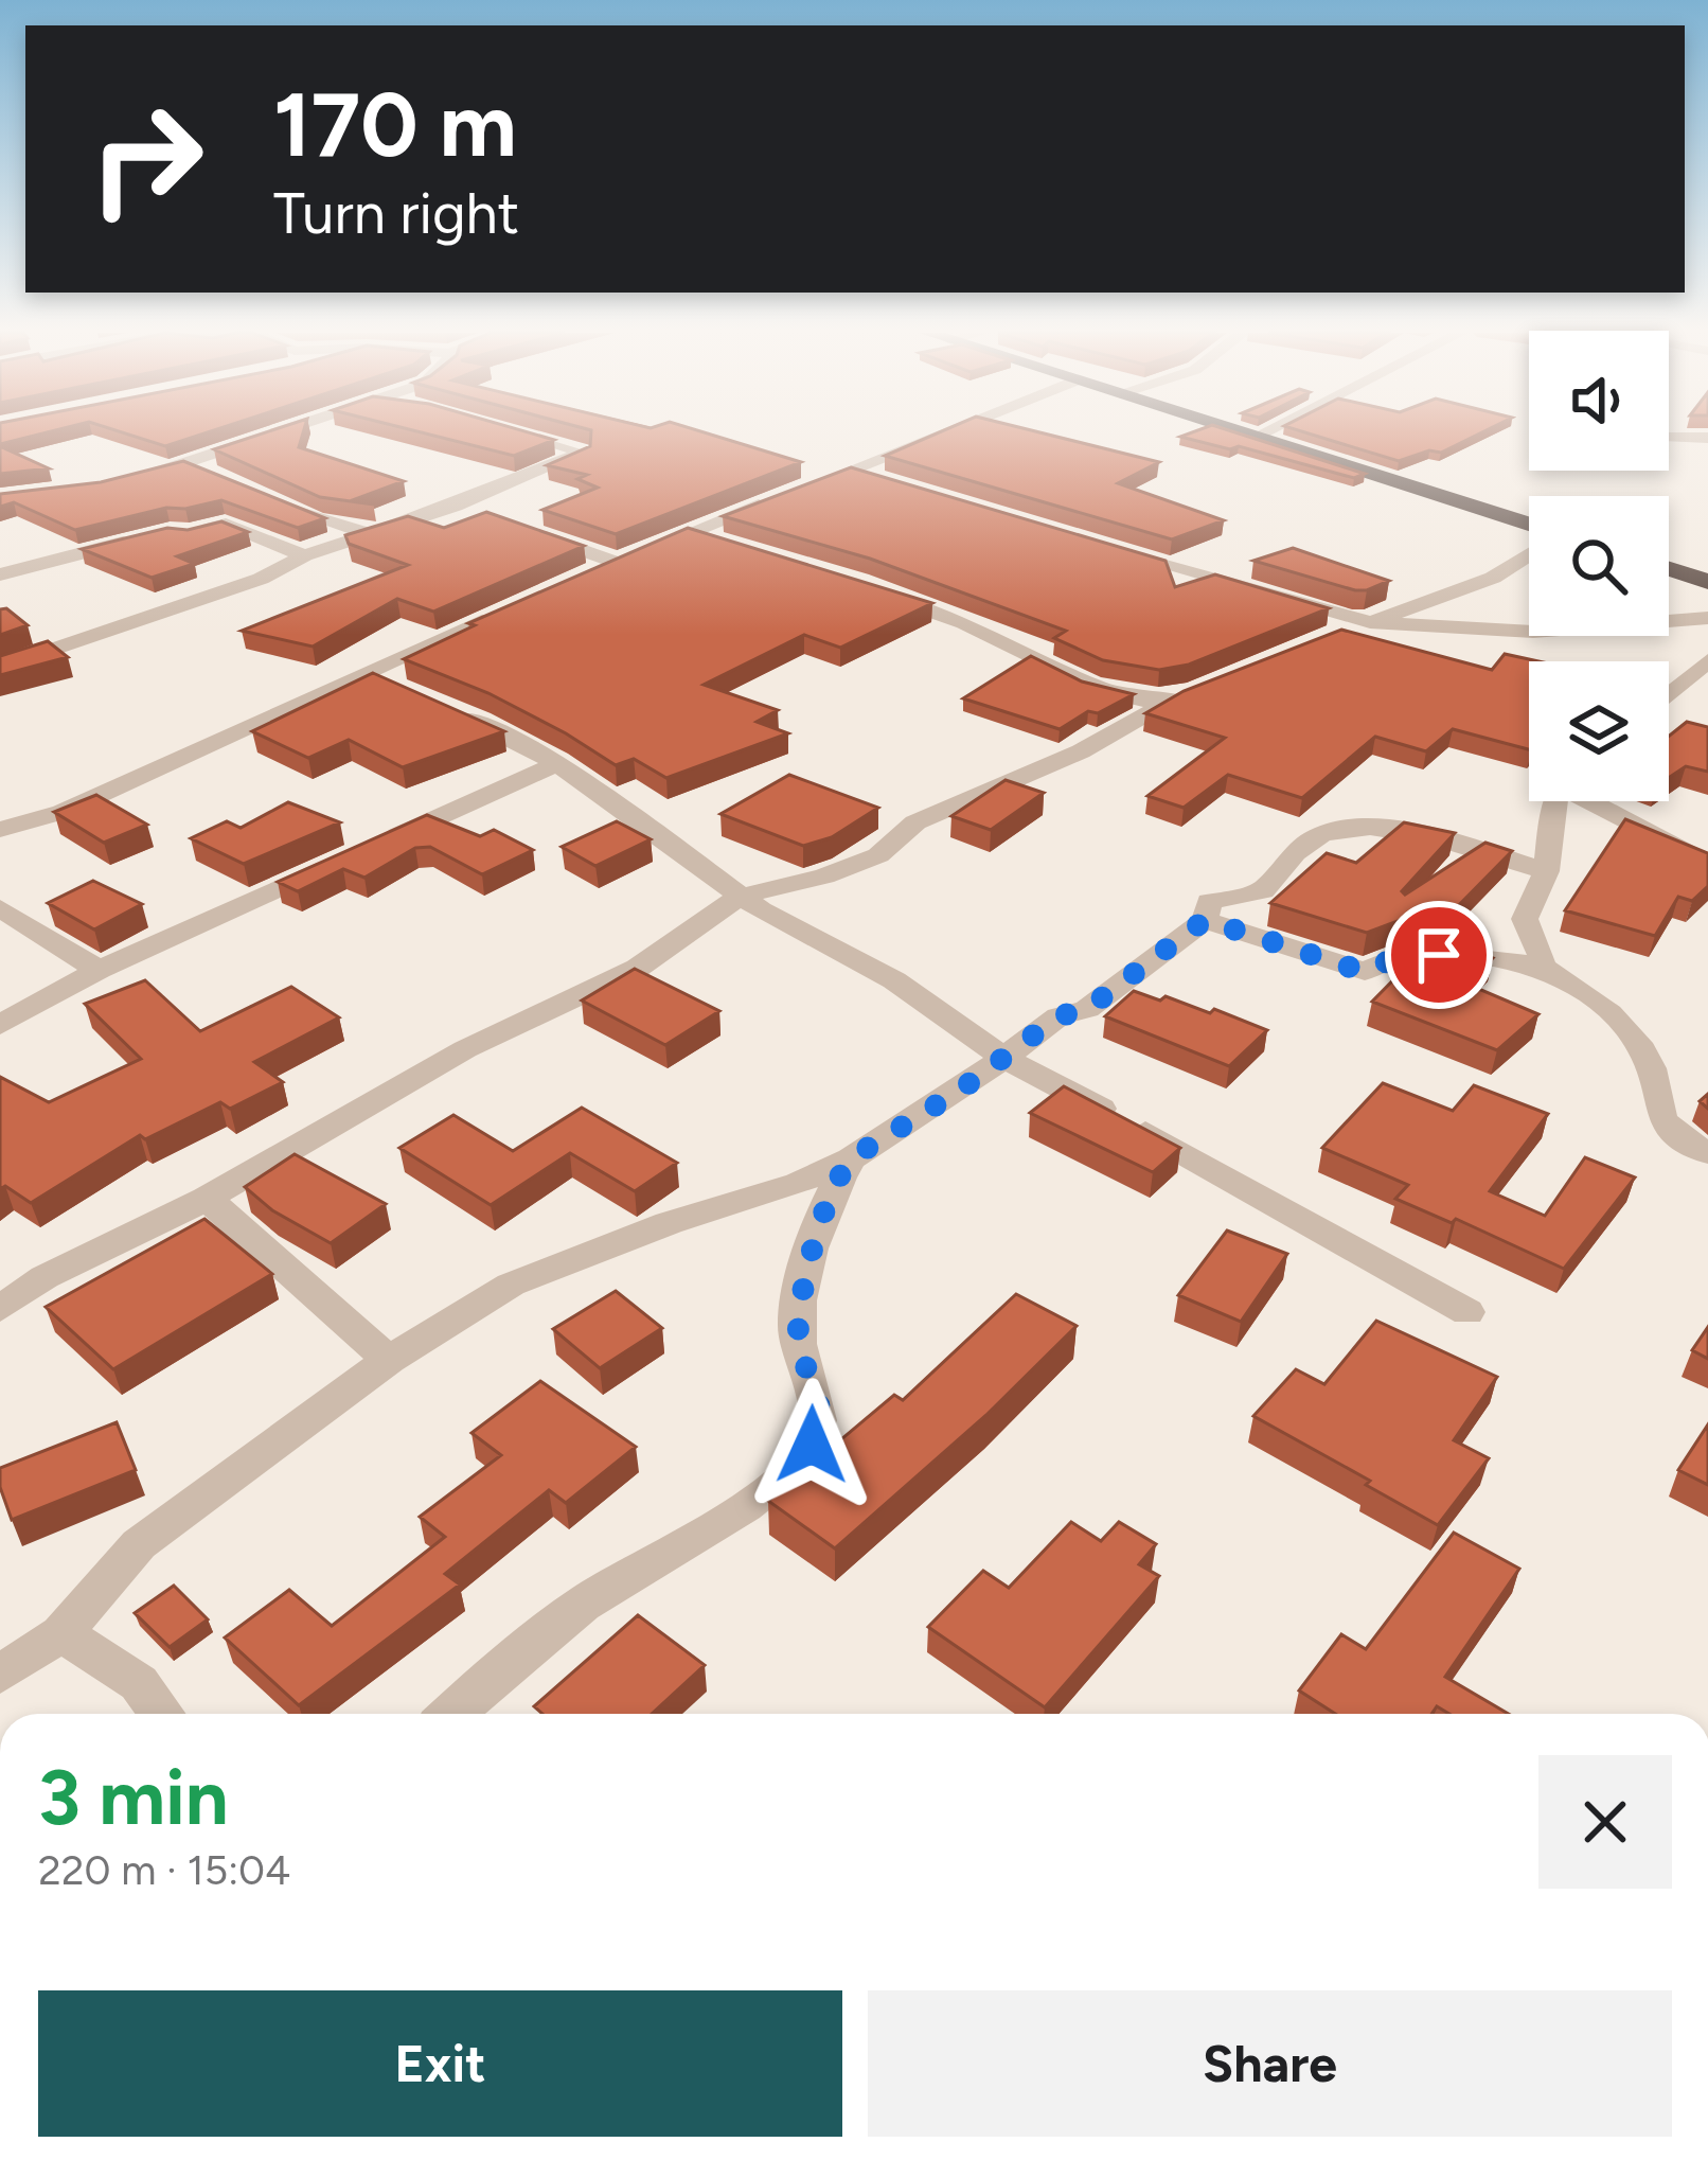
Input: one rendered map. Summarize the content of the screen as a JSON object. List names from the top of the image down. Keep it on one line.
{"page":{"turn":["170 m","Turn right"],"heading":["3 min","220 m · 15:04"],"buttons":["Exit","Share"]}}
